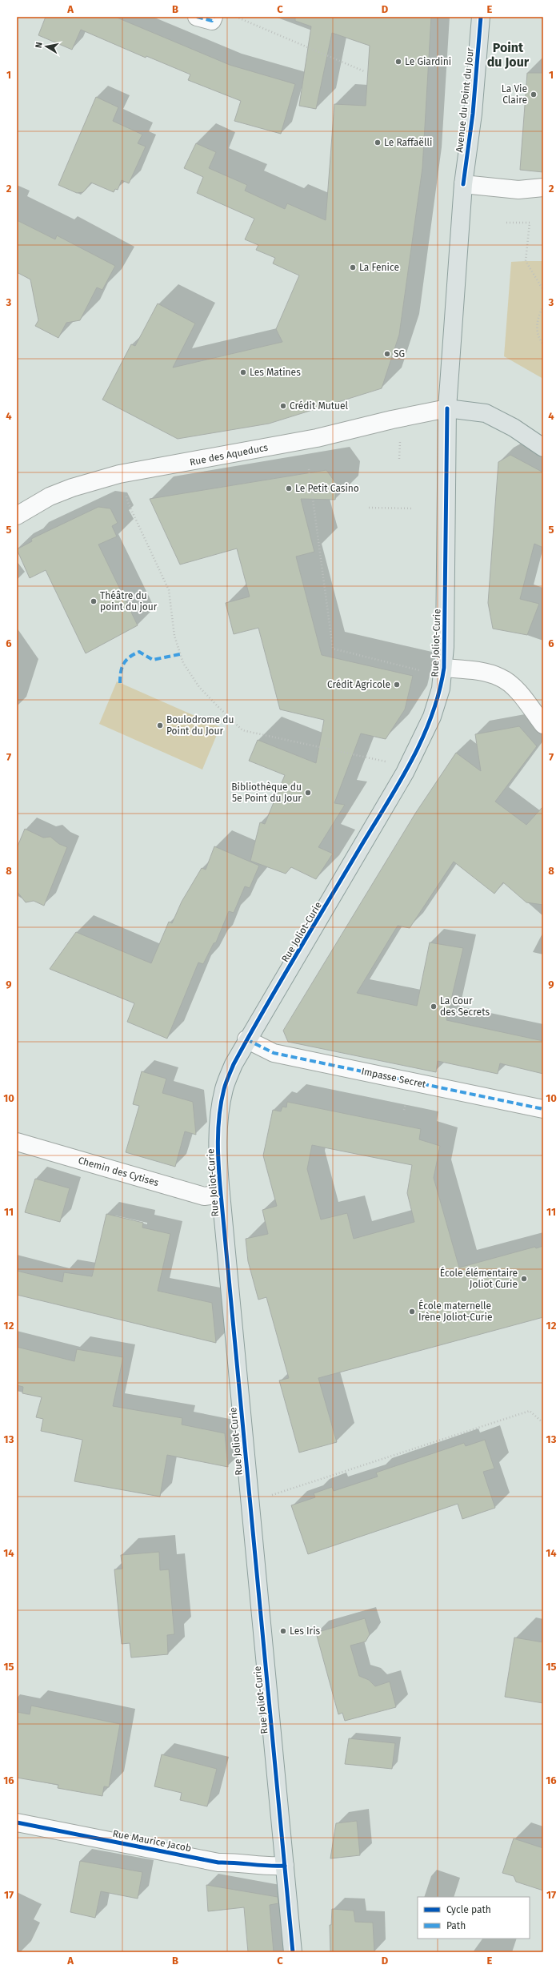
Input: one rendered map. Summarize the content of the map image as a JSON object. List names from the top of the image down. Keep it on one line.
{"streets":{"main road":["Avenue du Point du Jour","Rue Joliot-Curie"],"street":["Rue des Aqueducs","Impasse Secret","Chemin des Cytises","Rue Maurice Jacob"]},"crossings":[["Avenue du Point du Jour","Rue des Aqueducs"],["Avenue du Point du Jour","Rue Joliot-Curie"],["Rue des Aqueducs","Rue Joliot-Curie"],["Rue Joliot-Curie","Impasse Secret"],["Rue Joliot-Curie","Chemin des Cytises"],["Rue Joliot-Curie","Rue Maurice Jacob"]],"districts":["Point du Jour"],"places":["Le Giardini","La Vie Claire","Le Raffaëlli","La Fenice","SG","Les Matines","Crédit Mutuel","Le Petit Casino","Théâtre du point du jour","Crédit Agricole","Boulodrome du Point du Jour","Bibliothèque du 5e Point du Jour","La Cour des Secrets","École élémentaire Joliot Curie","École maternelle Irène Joliot-Curie","Les Iris"],"legend":["Cycle path","Path"],"north":"left","grid":{"columns":["A","B","C","D","E"],"rows":["1","2","3","4","5","6","7","8","9","10","11","12","13","14","15","16","17"]}}
